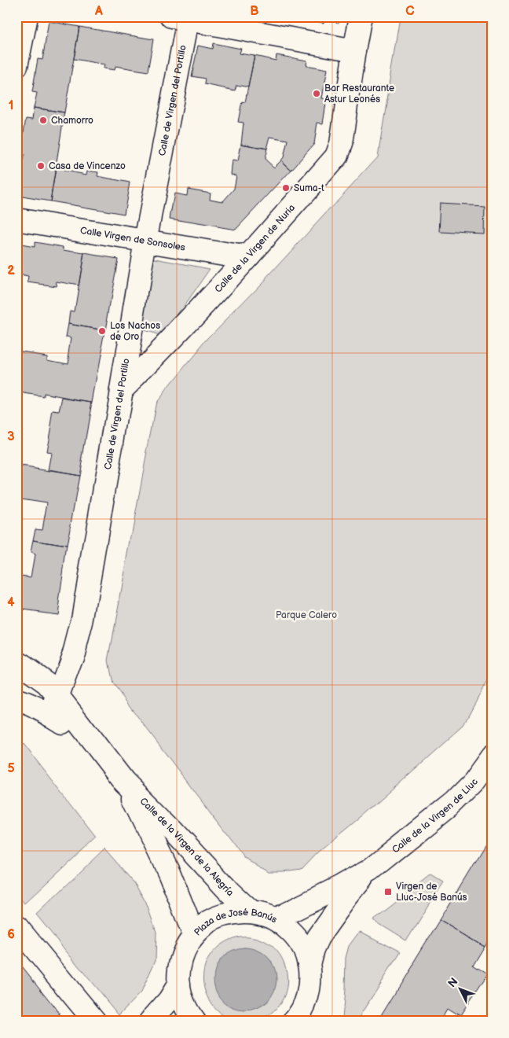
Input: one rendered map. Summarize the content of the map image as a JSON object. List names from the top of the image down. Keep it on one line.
{"streets":{"street":["Calle de Virgen del Portillo","Calle Virgen de Sonsoles","Calle de la Virgen de Nuria","Calle de la Virgen de Lluc","Calle de la Virgen de la Alegría","Plaza de José Banús"]},"crossings":[["Calle de Virgen del Portillo","Calle Virgen de Sonsoles"],["Calle de Virgen del Portillo","Calle de la Virgen de Nuria"],["Calle de Virgen del Portillo","Calle de la Virgen de la Alegría"],["Calle Virgen de Sonsoles","Calle de la Virgen de Nuria"],["Calle de la Virgen de Lluc","Plaza de José Banús"],["Calle de la Virgen de la Alegría","Plaza de José Banús"]],"parks":["Parque Calero"],"places":{"other":["Bar Restaurante Astur Leonés","Chamorro","Casa de Vincenzo","Suma-t","Los Nachos de Oro"],"transit":["Virgen de Lluc-José Banús"]},"north":"top left","grid":{"columns":["A","B","C"],"rows":["1","2","3","4","5","6"]}}
